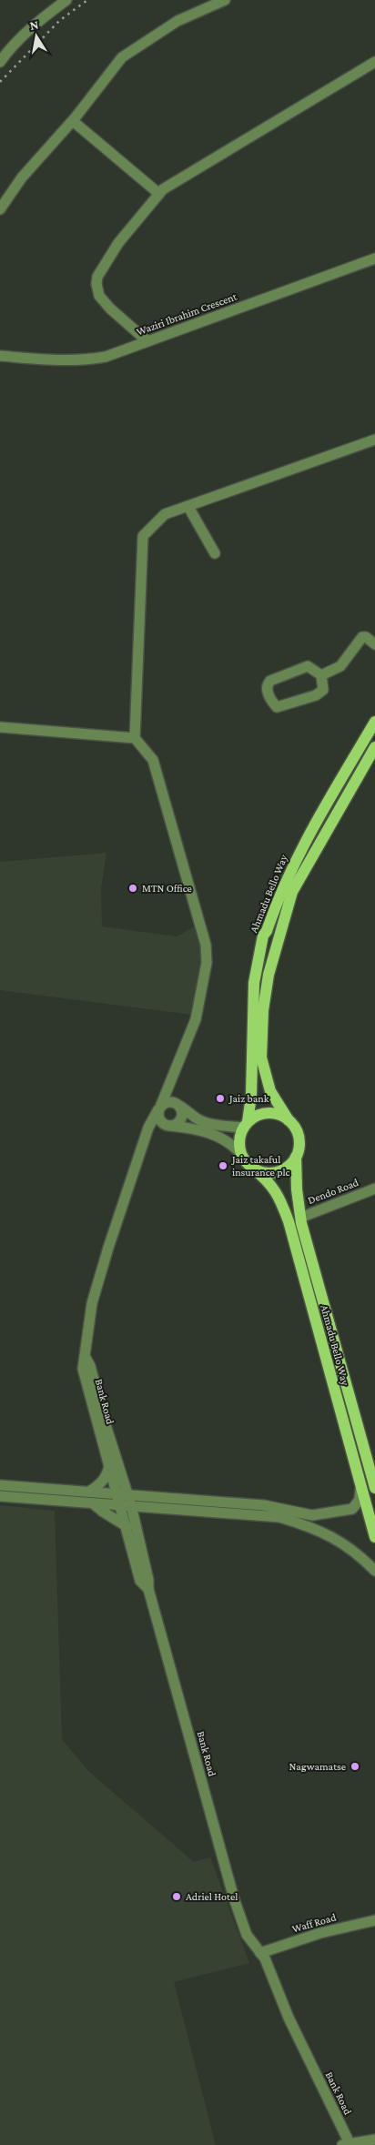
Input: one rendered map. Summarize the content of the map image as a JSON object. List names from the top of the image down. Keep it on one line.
{"streets":{"main road":["Ahmadu Bello Way"],"street":["Waziri Ibrahim Crescent","Dendo Road","Bank Road","Waff Road"]},"crossings":[["Ahmadu Bello Way","Dendo Road"],["Bank Road","Waff Road"]],"places":["MTN Office","Jaiz bank","Jaiz takaful insurance plc","Nagwamatse","Adriel Hotel"],"north":"top"}
